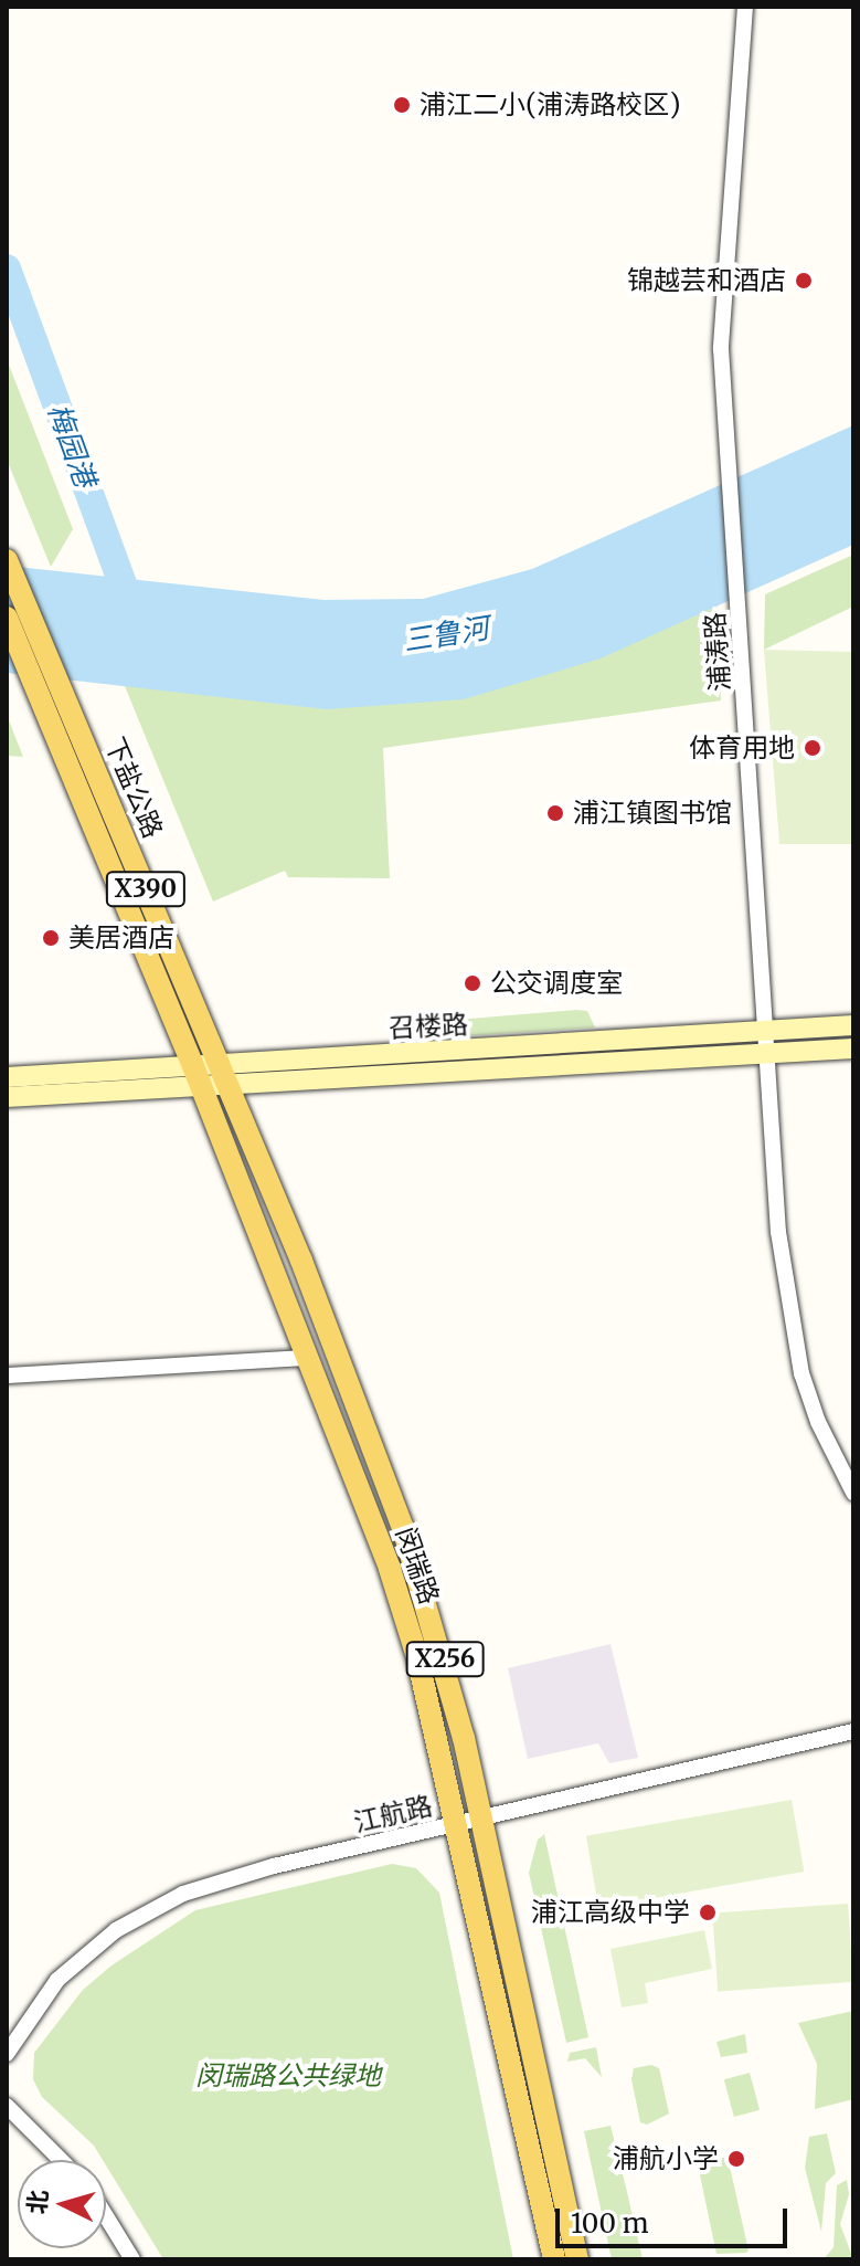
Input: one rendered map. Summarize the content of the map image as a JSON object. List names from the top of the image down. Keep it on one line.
{"streets":{"main road":["下盐公路","X390","闵瑞路","X256"],"street":["浦涛路","召楼路","江航路"]},"crossings":[["浦涛路","召楼路"],["下盐公路","召楼路"],["下盐公路","闵瑞路"],["召楼路","闵瑞路"],["闵瑞路","江航路"]],"water":["梅园港","三鲁河"],"parks":["闵瑞路公共绿地"],"places":["浦江二小(浦涛路校区)","锦越芸和酒店","体育用地","浦江镇图书馆","美居酒店","公交调度室","浦江高级中学","浦航小学"],"scale_bar":"100 m","north":"left"}
